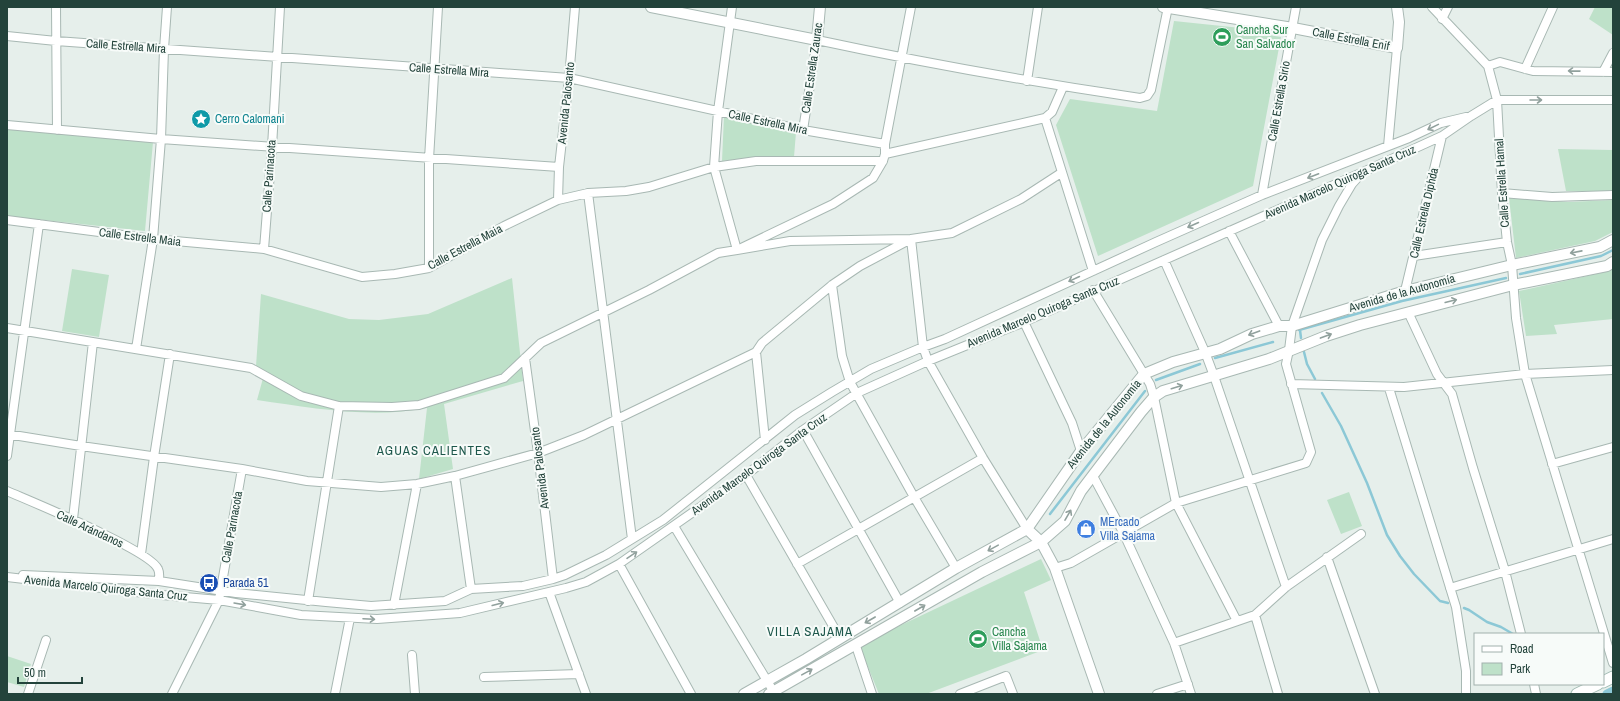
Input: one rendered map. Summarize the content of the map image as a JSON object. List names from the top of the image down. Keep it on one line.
{"streets":{"street":["Calle Estrella Enif","Calle Estrella Mira","Calle Estrella Zaurac","Calle Estrella Sirio","Avenida Palosanto","Calle Parinacota","Avenida Marcelo Quiroga Santa Cruz","Calle Estrella Hamal","Calle Estrella Diphda","Calle Estrella Maia","Avenida de la Autonomía","Calle Arándanos"]},"crossings":[["Calle Estrella Enif","Calle Estrella Sirio"],["Calle Estrella Mira","Calle Estrella Zaurac"],["Calle Estrella Mira","Avenida Palosanto"],["Calle Estrella Mira","Calle Parinacota"],["Calle Estrella Sirio","Avenida Marcelo Quiroga Santa Cruz"],["Avenida Palosanto","Avenida Marcelo Quiroga Santa Cruz"],["Avenida Palosanto","Calle Estrella Maia"],["Calle Parinacota","Avenida Marcelo Quiroga Santa Cruz"],["Calle Parinacota","Calle Estrella Maia"],["Avenida Marcelo Quiroga Santa Cruz","Calle Estrella Hamal"],["Avenida Marcelo Quiroga Santa Cruz","Calle Estrella Diphda"],["Avenida Marcelo Quiroga Santa Cruz","Calle Arándanos"],["Calle Estrella Hamal","Avenida de la Autonomía"],["Calle Estrella Diphda","Avenida de la Autonomía"]],"districts":["AGUAS CALIENTES","VILLA SAJAMA"],"places":{"sports":["Cancha Sur San Salvador","Cancha Villa Sajama"],"place":["Cerro Calomani"],"shop":["MErcado Villa Sajama"],"bus stop":["Parada 51"]},"legend":["Road","Park"],"scale_bar":"50 m"}
